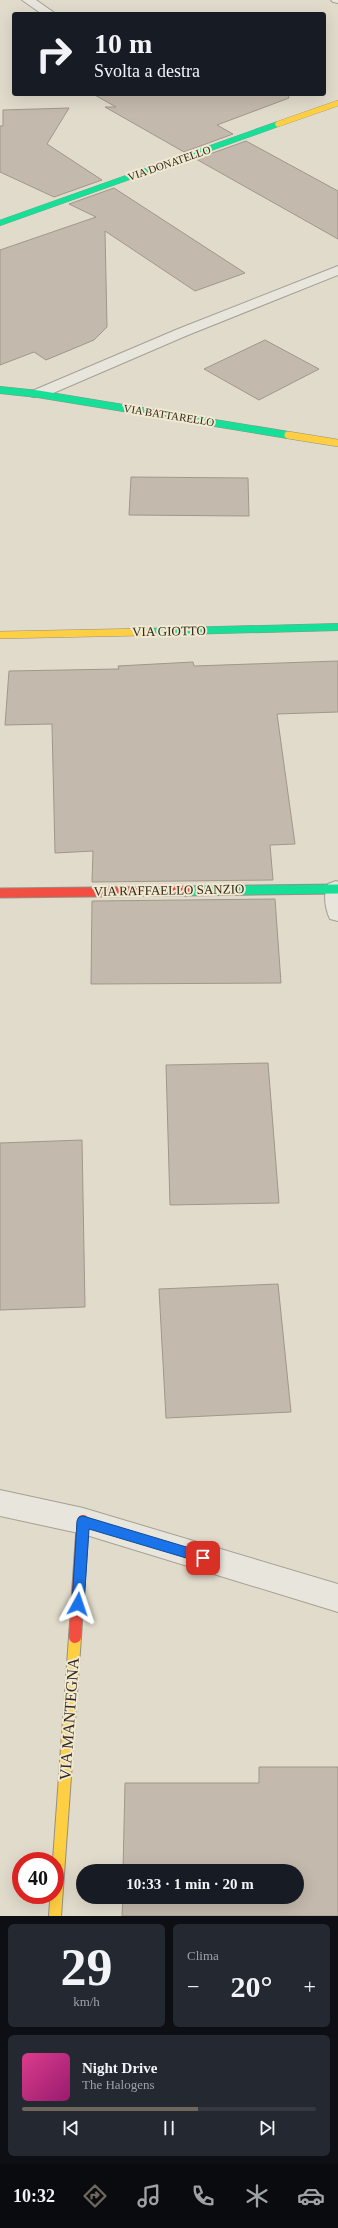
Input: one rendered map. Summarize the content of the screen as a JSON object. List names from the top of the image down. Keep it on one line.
{"streets":{"street":["VIA DONATELLO","VIA BATTARELLO","VIA GIOTTO","VIA RAFFAELLO SANZIO","VIA MANTEGNA"]},"page":{"turn":["10 m","Svolta a destra"],"limit":"40","trip":"10:33 · 1 min · 20 m","tile":[["29","km/h"],"Clima"],"heat":["−","20°","+"],"song":["Night Drive","The Halogens"],"tabs":"10:32"}}
